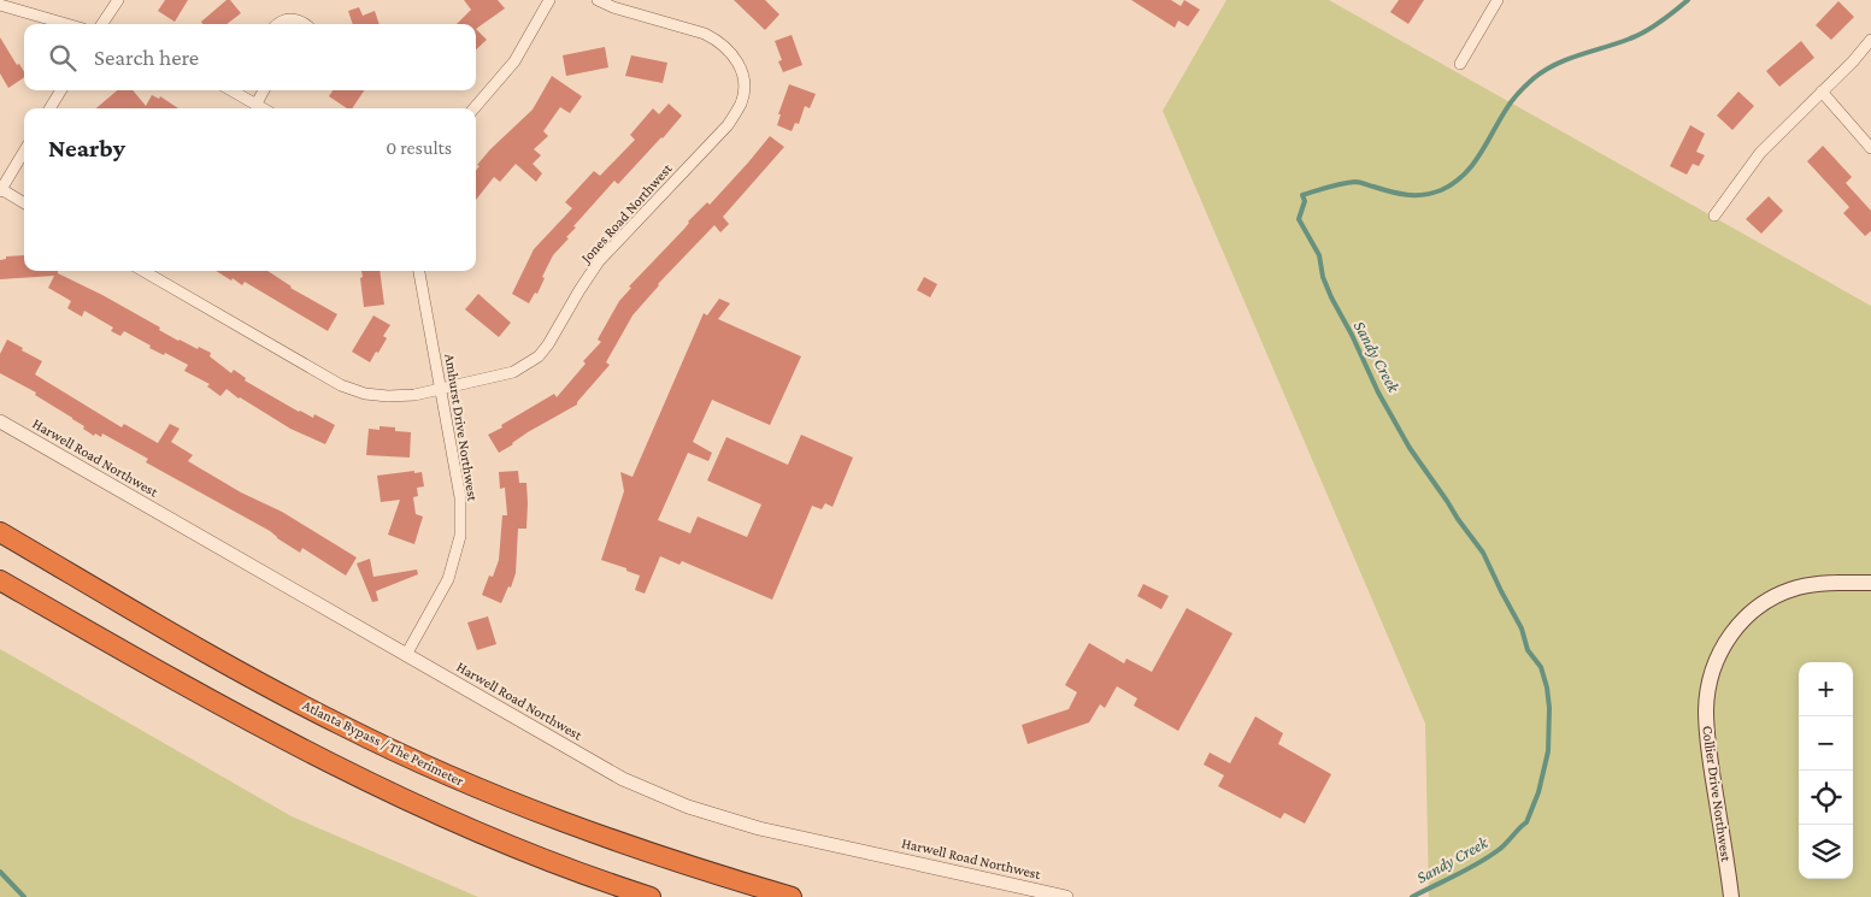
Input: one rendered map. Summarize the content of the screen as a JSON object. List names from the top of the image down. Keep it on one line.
{"streets":{"highway":["Atlanta Bypass / The Perimeter"],"main road":["Collier Drive Northwest"],"street":["Jones Road Northwest","Amhurst Drive Northwest","Harwell Road Northwest"]},"crossings":[["Jones Road Northwest","Amhurst Drive Northwest"],["Amhurst Drive Northwest","Harwell Road Northwest"]],"water":["Sandy Creek"],"page":{"search":"Search here","heading":["Nearby","0 results"],"map_buttons":["+","−"]}}
